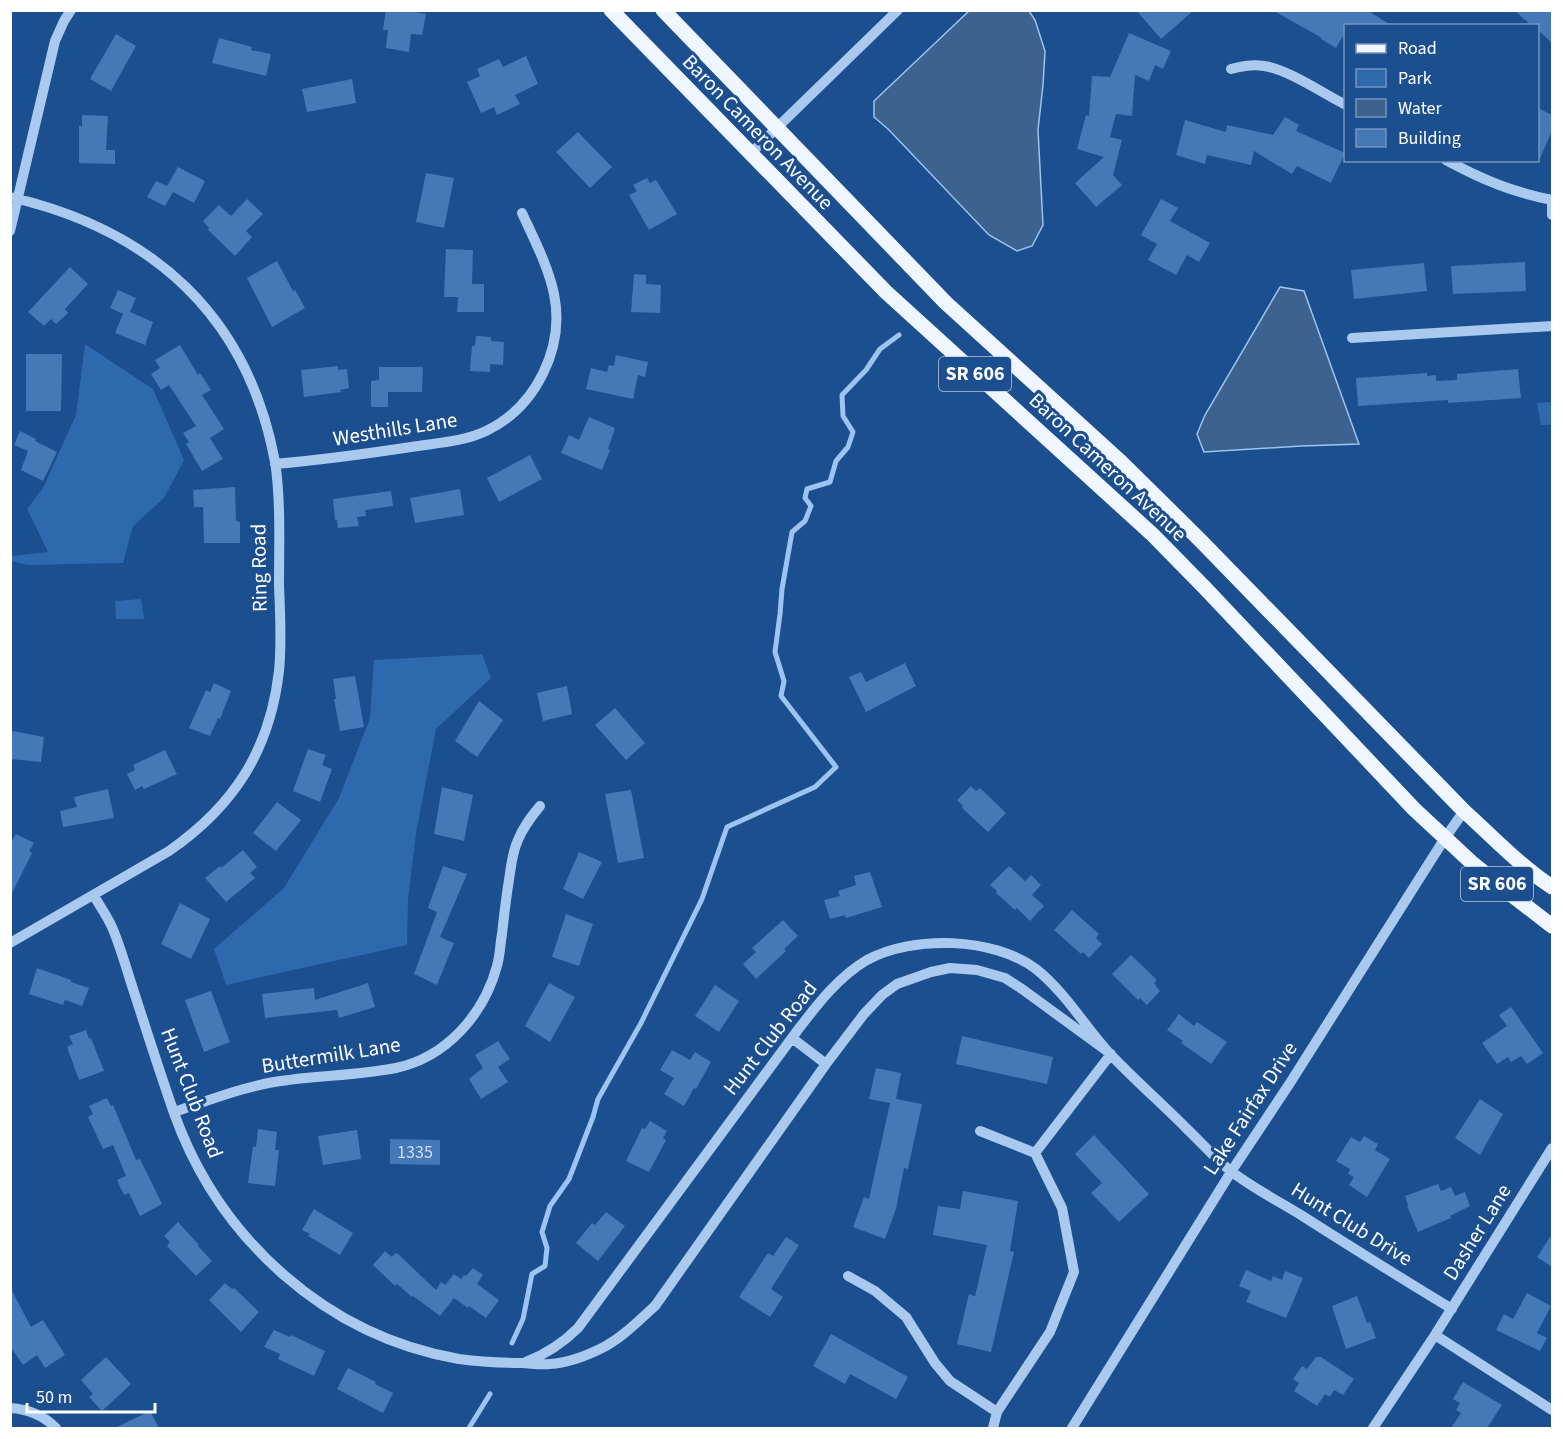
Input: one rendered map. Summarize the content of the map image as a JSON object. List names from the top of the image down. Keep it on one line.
{"streets":{"main road":["Baron Cameron Avenue","SR 606"],"street":["Westhills Lane","Ring Road","Hunt Club Road","Buttermilk Lane","Lake Fairfax Drive","Hunt Club Drive","Dasher Lane"]},"crossings":[["Baron Cameron Avenue","Lake Fairfax Drive"],["Westhills Lane","Ring Road"],["Ring Road","Hunt Club Road"],["Hunt Club Road","Buttermilk Lane"],["Hunt Club Road","Lake Fairfax Drive"],["Hunt Club Road","Hunt Club Drive"],["Lake Fairfax Drive","Hunt Club Drive"],["Hunt Club Drive","Dasher Lane"]],"house_numbers":["1335"],"legend":["Road","Park","Water","Building"],"scale_bar":"50 m"}
